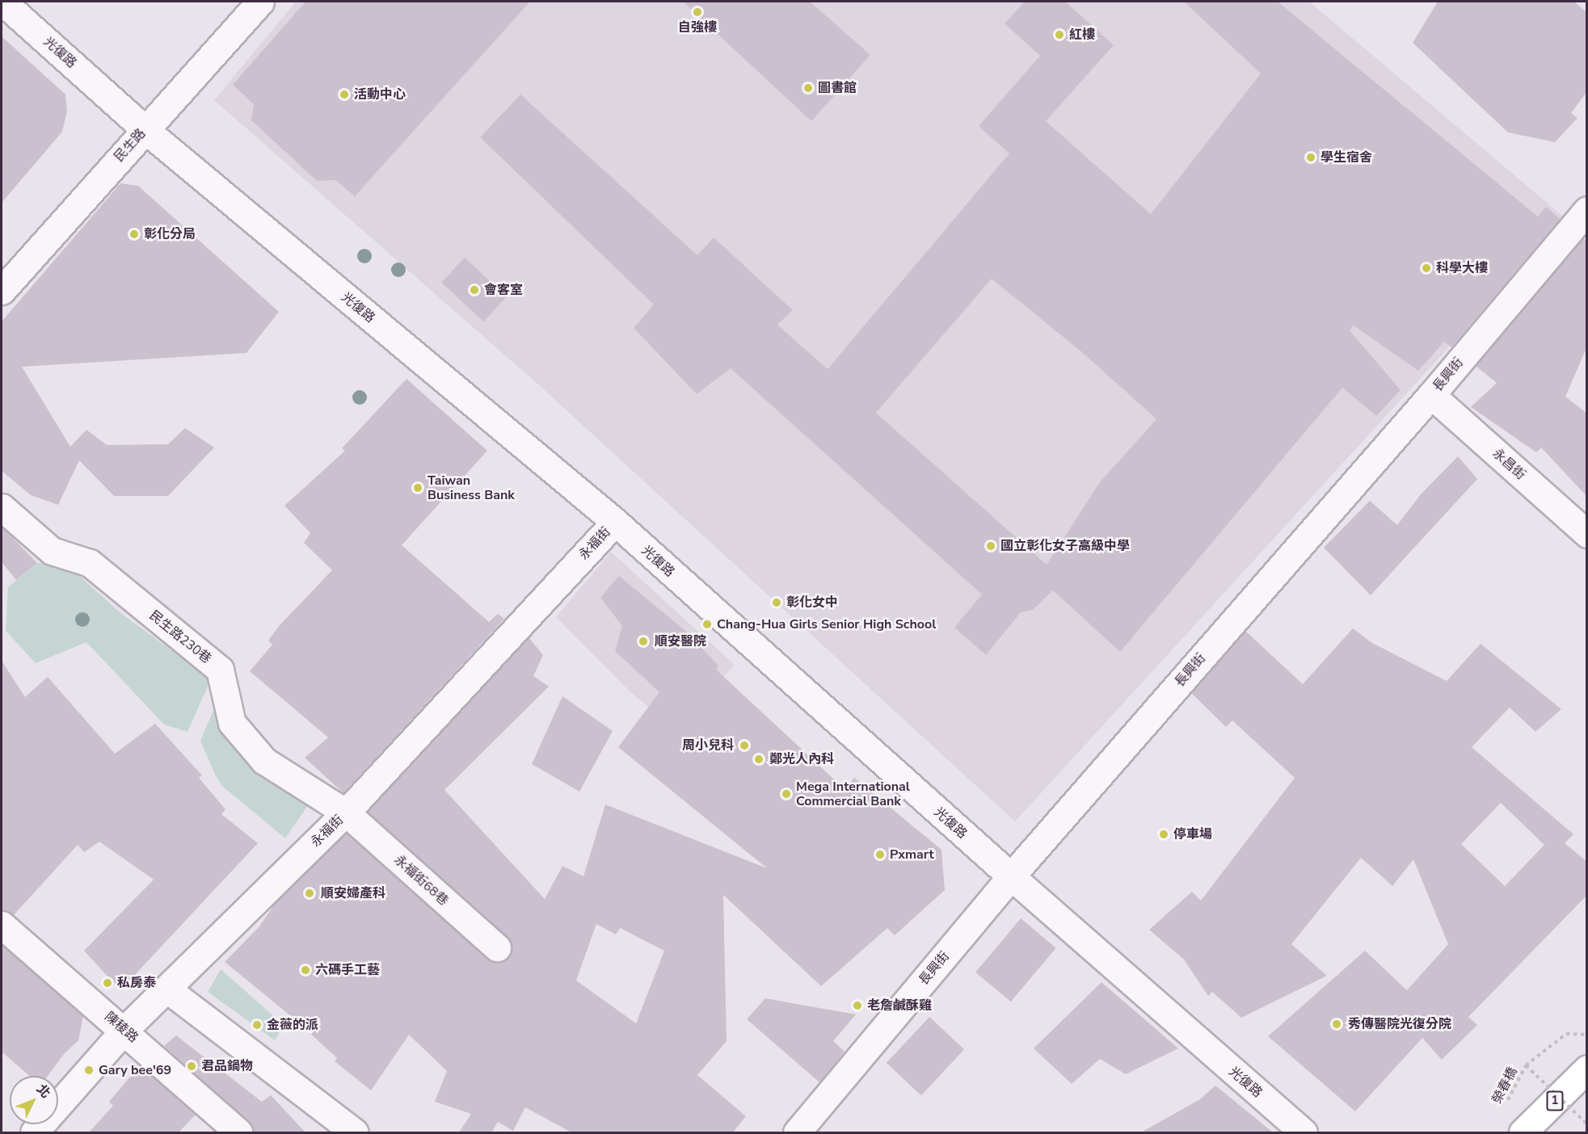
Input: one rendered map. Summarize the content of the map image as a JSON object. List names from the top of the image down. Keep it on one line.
{"streets":{"main road":["1"],"street":["光復路","民生路","長興街","永昌街","永福街","民生路230巷","永福街68巷","陳稜路"],"path":["榮春橋"]},"crossings":[["光復路","民生路"],["光復路","長興街"],["光復路","永福街"],["長興街","永昌街"],["永福街","民生路230巷"],["永福街","永福街68巷"],["永福街","陳稜路"],["民生路230巷","永福街68巷"]],"places":["自強樓","紅樓","圖書館","活動中心","學生宿舍","彰化分局","科學大樓","會客室","Taiwan Business Bank","國立彰化女子高級中學","彰化女中","Chang-Hua Girls Senior High School","順安醫院","周小兒科","鄭光人內科","Mega International Commercial Bank","停車場","Pxmart","順安婦產科","六碼手工藝","私房泰","老詹鹹酥雞","秀傳醫院光復分院","金薇的派","君品鍋物","Gary bee'69"],"north":"top right"}
